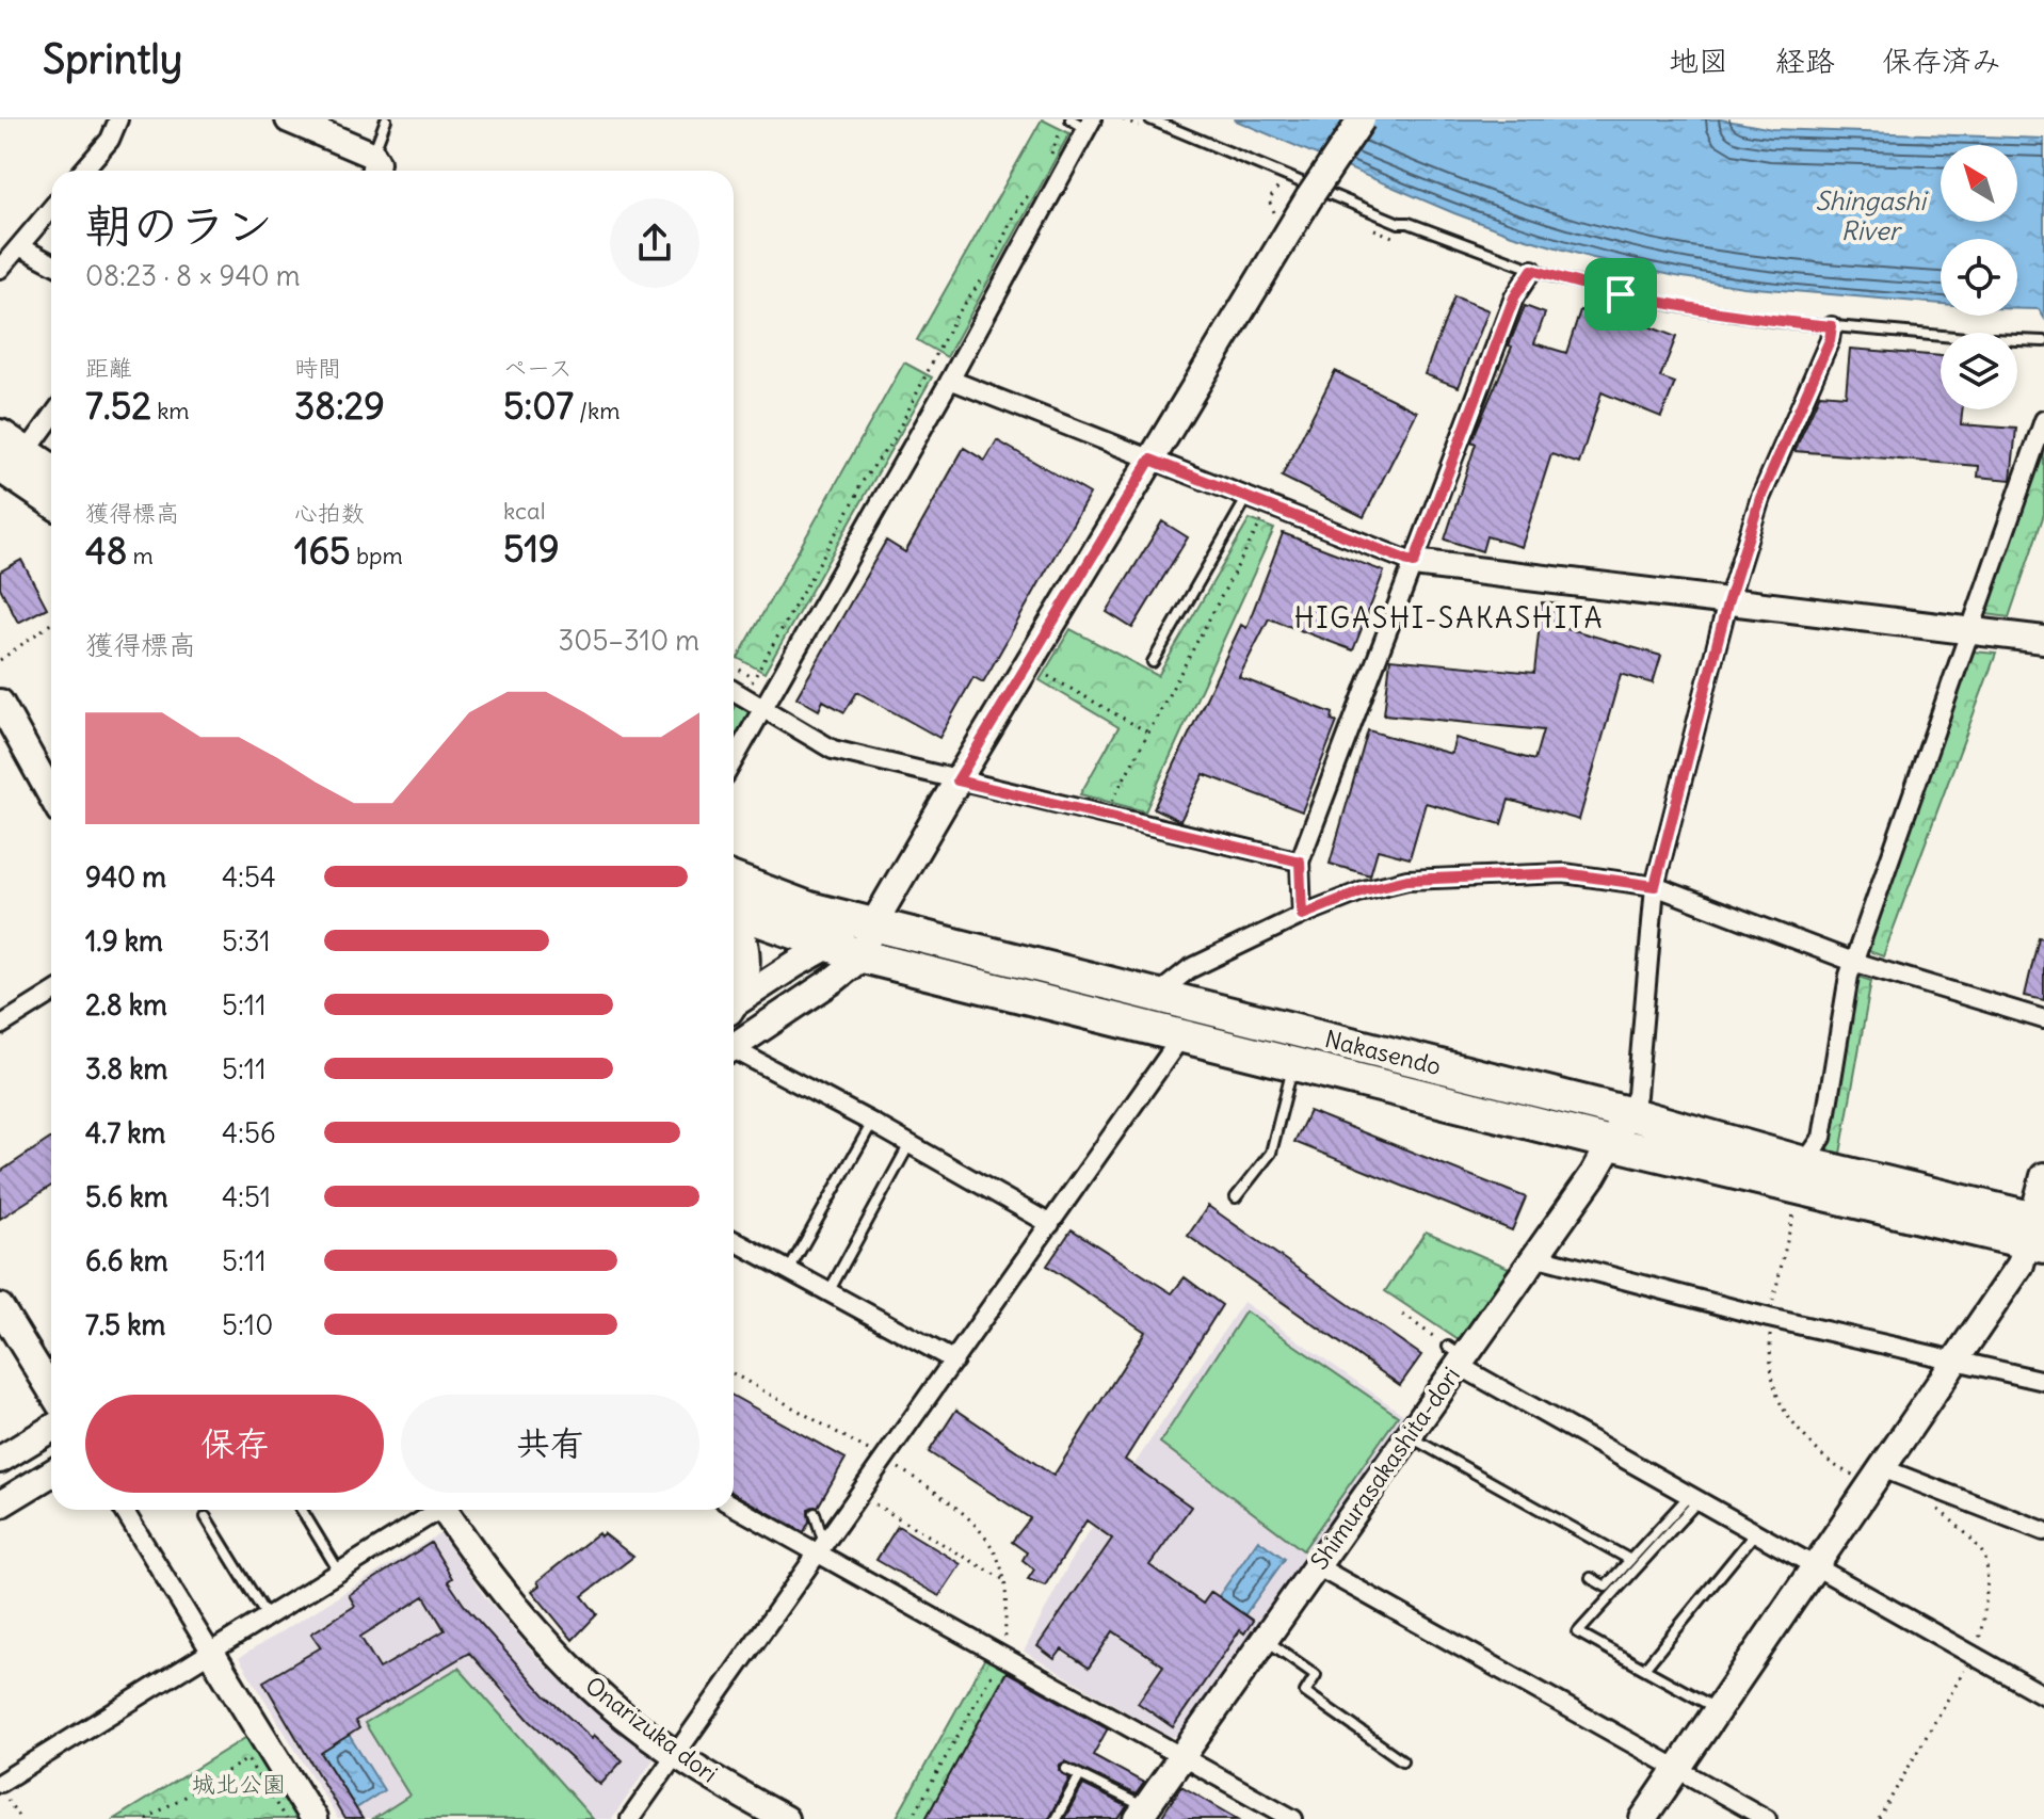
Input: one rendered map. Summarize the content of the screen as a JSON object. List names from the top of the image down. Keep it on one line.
{"streets":{"highway":["Nakasendo"],"street":["Shimurasakashita-dori","Onarizuka dori"]},"crossings":[["Nakasendo","Shimurasakashita-dori"]],"districts":["HIGASHI-SAKASHITA"],"water":["Shingashi River"],"parks":["城北公園"],"north":"top left","page":{"header":"Sprintly","nav":["地図","経路","保存済み"],"heading":["朝のラン","08:23 · 8 × 940 m"],"stats":[["距離","7.52 km"],["時間","38:29"],["ペース","5:07 /km"],["獲得標高","48 m"],["心拍数","165 bpm"],["kcal","519"]],"chart":["獲得標高","305–310 m"],"list":[{"name":"940 m","note":"4:54"},{"name":"1.9 km","note":"5:31"},{"name":"2.8 km","note":"5:11"},{"name":"3.8 km","note":"5:11"},{"name":"4.7 km","note":"4:56"},{"name":"5.6 km","note":"4:51"},{"name":"6.6 km","note":"5:11"},{"name":"7.5 km","note":"5:10"}],"buttons":["保存","共有"]}}
